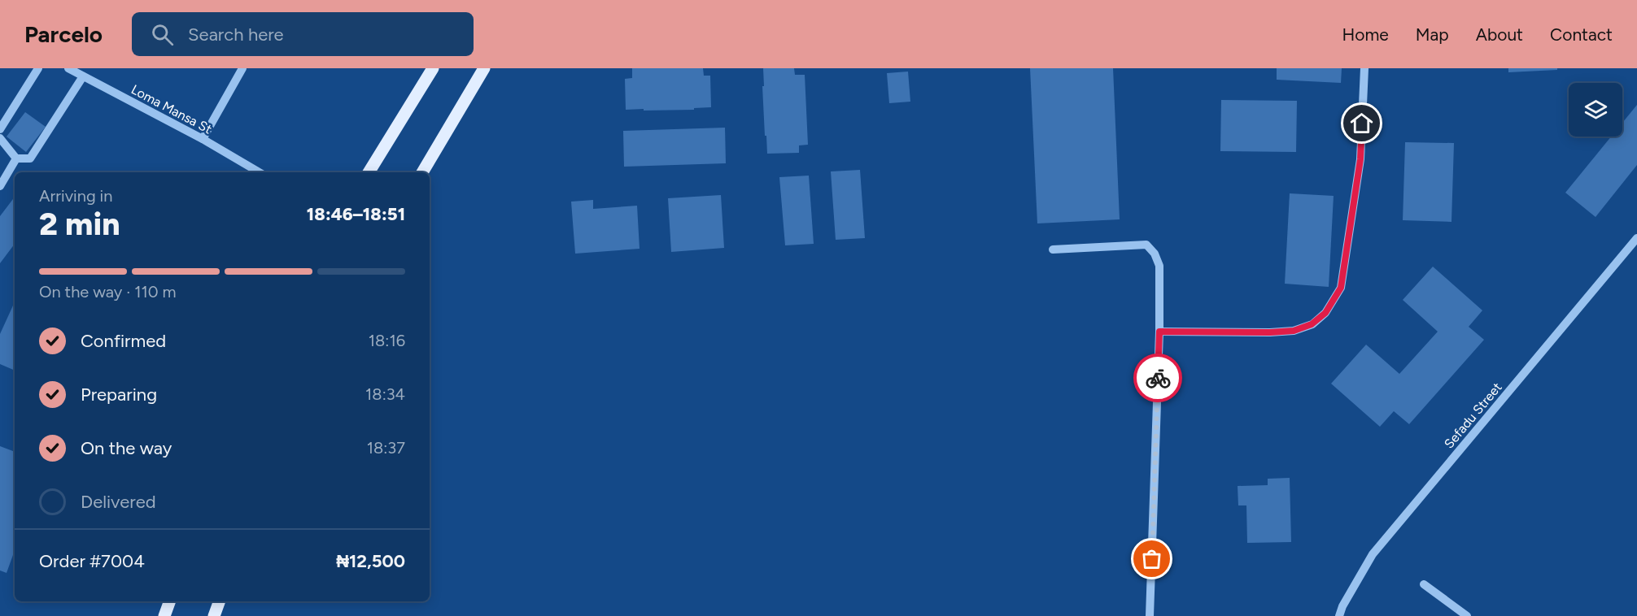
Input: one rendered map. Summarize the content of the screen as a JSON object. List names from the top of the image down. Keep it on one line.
{"streets":{"street":["Loma Mansa St","Sefadu Street"]},"page":{"header":"Parcelo","search":"Search here","nav":["Home","Map","About","Contact"],"heading":["2 min","Arriving in","18:46–18:51"],"panel":["Order #7004","₦12,500"],"bar":"On the way · 110 m","list":[["Confirmed","18:16"],["Preparing","18:34"],["On the way","18:37"],"Delivered"]}}
